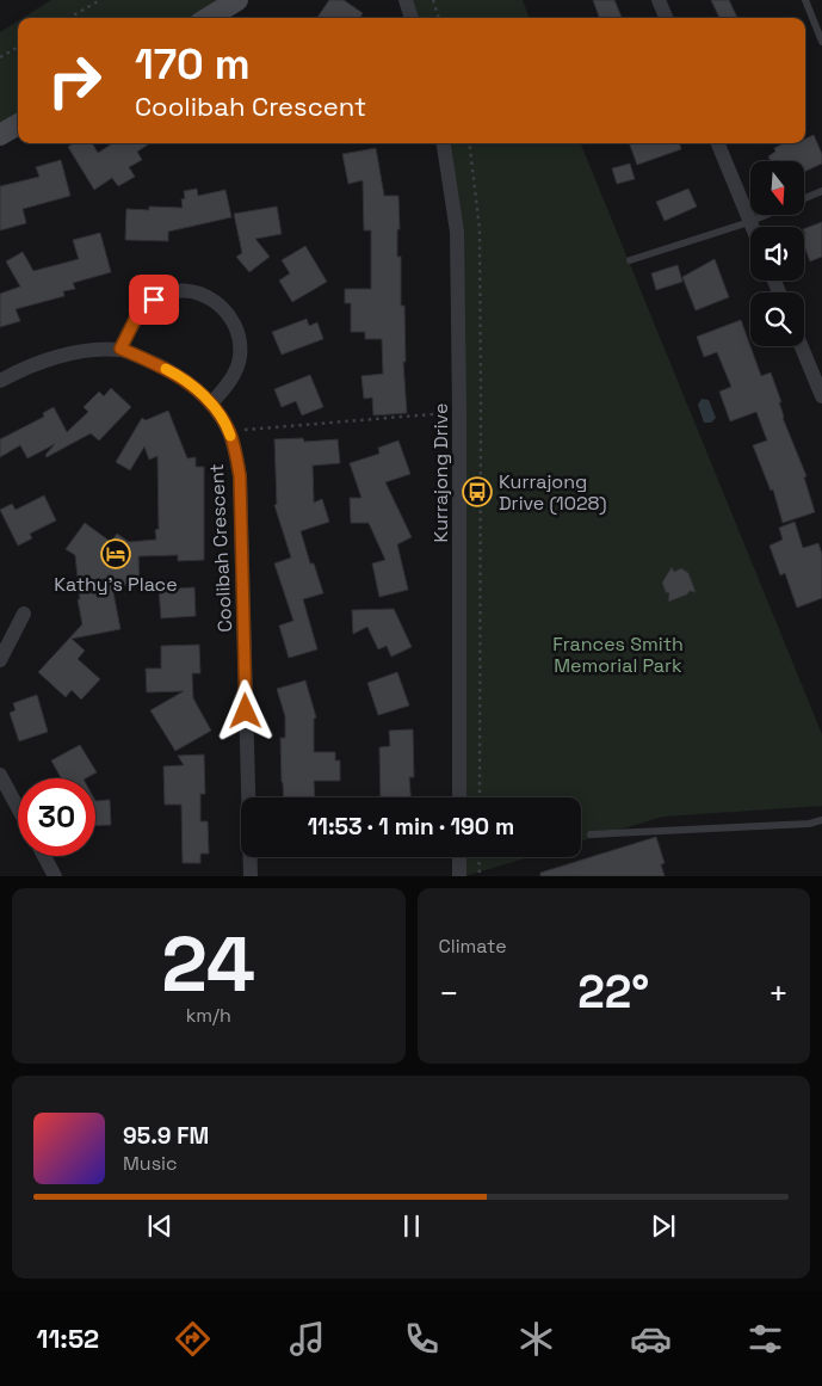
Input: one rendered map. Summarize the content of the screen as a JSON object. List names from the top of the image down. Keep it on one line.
{"streets":{"street":["Kurrajong Drive","Coolibah Crescent"]},"parks":["Frances Smith Memorial Park"],"places":{"bus stop":["Kurrajong Drive (1028)"],"hotel":["Kathy's Place"]},"north":"bottom","page":{"turn":["170 m","Coolibah Crescent"],"limit":"30","trip":"11:53 · 1 min · 190 m","tile":[["24","km/h"],"Climate"],"heat":["−","22°","+"],"song":["95.9 FM","Music"],"tabs":"11:52"}}
